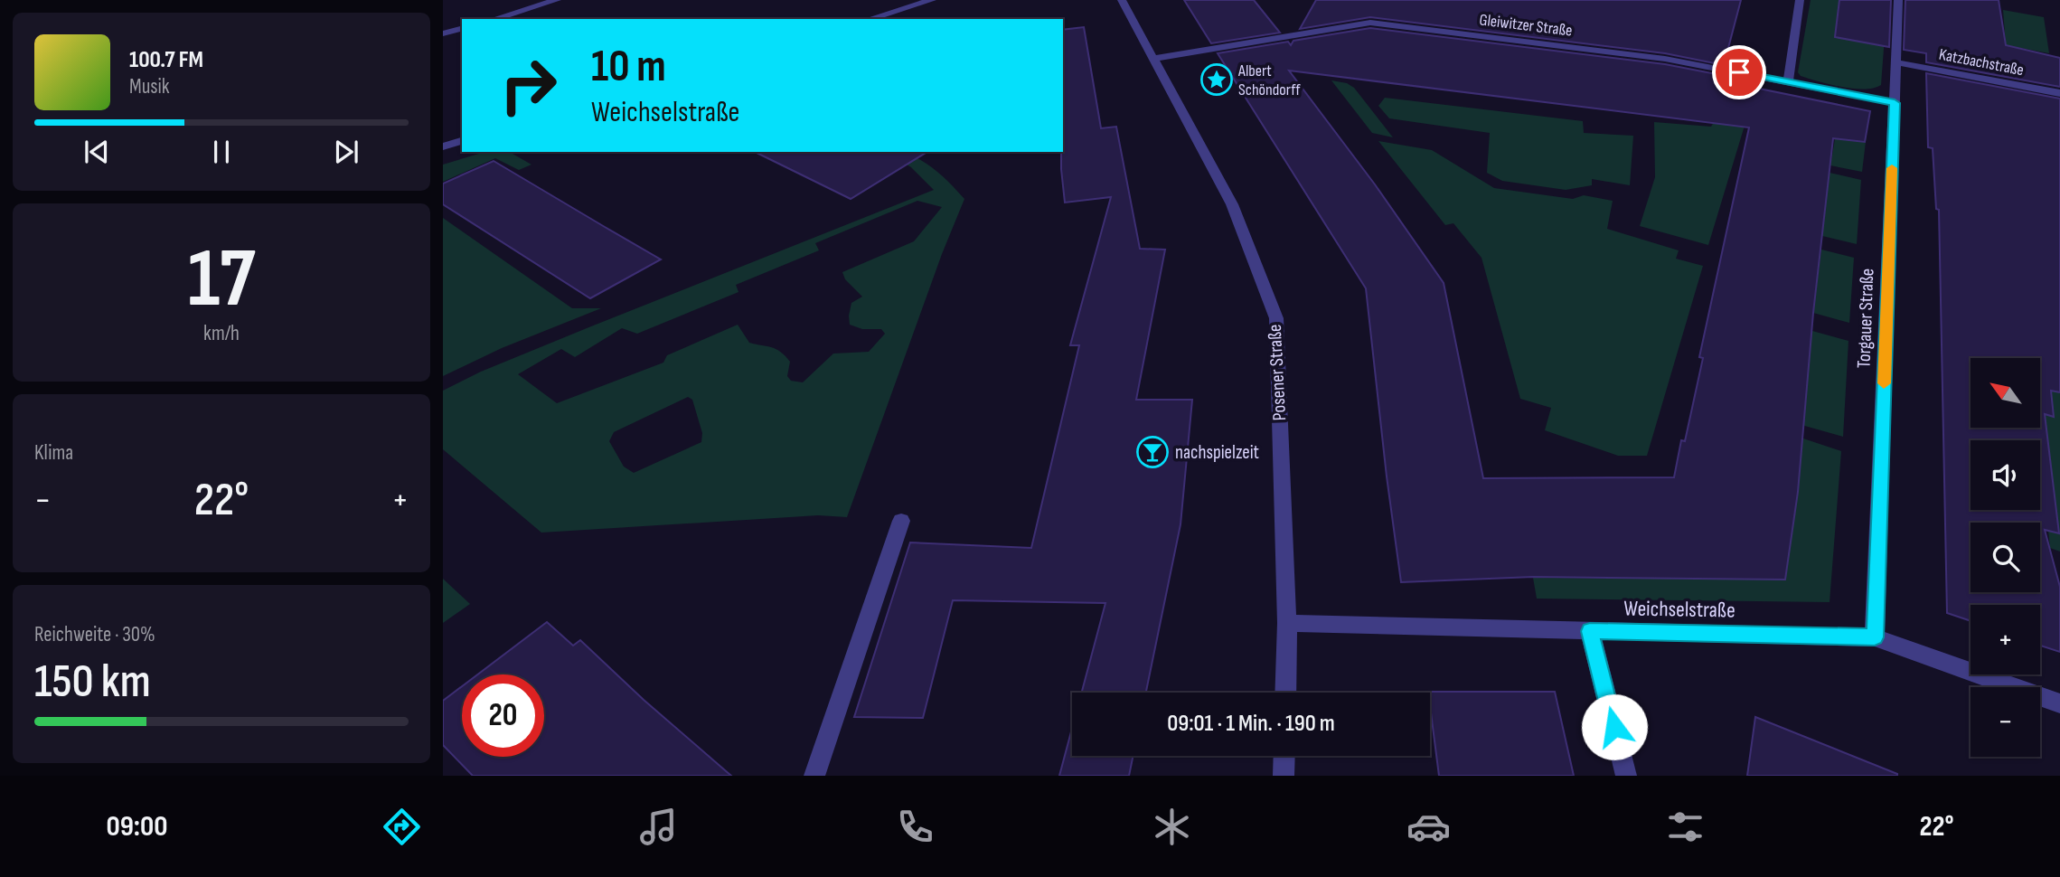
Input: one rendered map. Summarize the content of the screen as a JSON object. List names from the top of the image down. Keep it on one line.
{"streets":{"street":["Gleiwitzer Straße","Katzbachstraße","Torgauer Straße","Posener Straße","Weichselstraße"]},"crossings":[["Gleiwitzer Straße","Torgauer Straße"],["Gleiwitzer Straße","Posener Straße"],["Katzbachstraße","Torgauer Straße"],["Torgauer Straße","Weichselstraße"],["Posener Straße","Weichselstraße"]],"places":{"place":["Albert Schöndorff"],"bar":["nachspielzeit"]},"north":"top left","page":{"turn":["10 m","Weichselstraße"],"song":["100.7 FM","Musik"],"tile":[["17","km/h"],"Klima",["Reichweite · 30%","150 km"]],"map_buttons":["+","−"],"heat":["−","22°","+"],"limit":"20","trip":"09:01 · 1 Min. · 190 m","tabs":["09:00","22°"]}}
